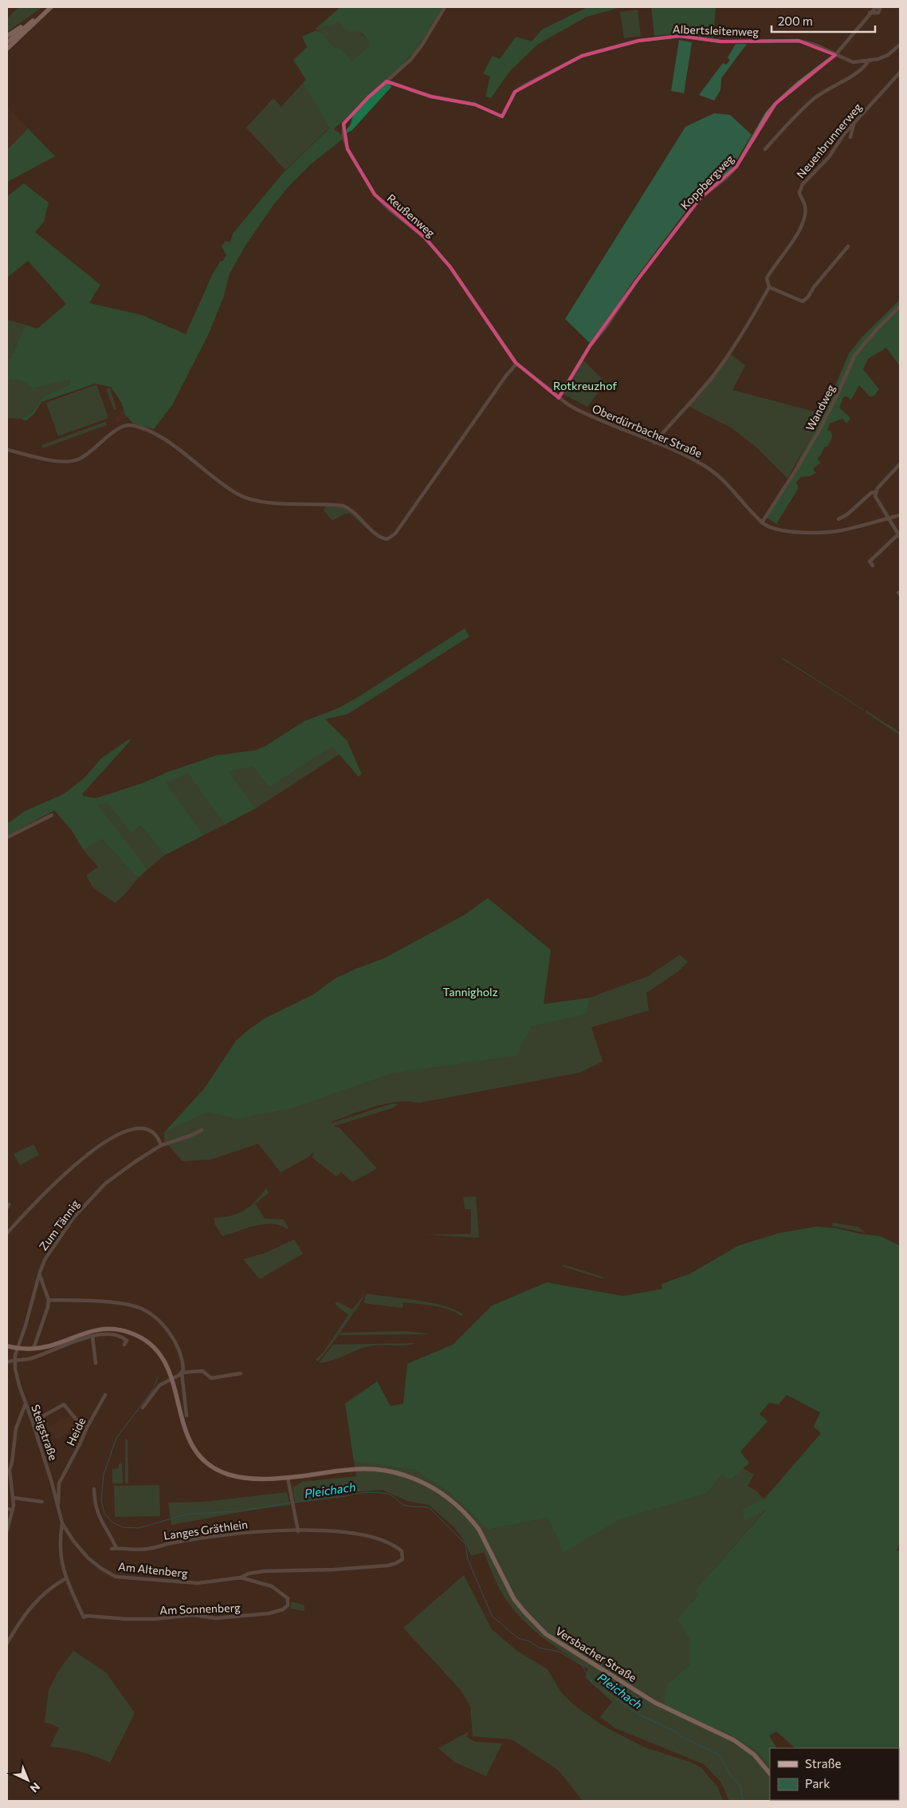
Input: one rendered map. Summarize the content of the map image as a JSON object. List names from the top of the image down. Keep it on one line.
{"streets":{"main road":["Versbacher Straße"],"street":["Albertsleitenweg","Neuenbrunnerweg","Koppbergweg","Reußenweg","Wandweg","Oberdürrbacher Straße","Zum Tännig","Heide","Steigstraße","Langes Gräthlein","Am Altenberg","Am Sonnenberg"]},"crossings":[["Albertsleitenweg","Koppbergweg"],["Albertsleitenweg","Reußenweg"],["Neuenbrunnerweg","Oberdürrbacher Straße"],["Koppbergweg","Oberdürrbacher Straße"],["Reußenweg","Oberdürrbacher Straße"],["Wandweg","Oberdürrbacher Straße"],["Zum Tännig","Steigstraße"],["Heide","Steigstraße"],["Steigstraße","Am Altenberg"],["Langes Gräthlein","Am Altenberg"],["Am Altenberg","Am Sonnenberg"]],"water":["Pleichach"],"parks":["Rotkreuzhof","Tannigholz"],"legend":["Straße","Park"],"scale_bar":"200 m","north":"bottom right"}
